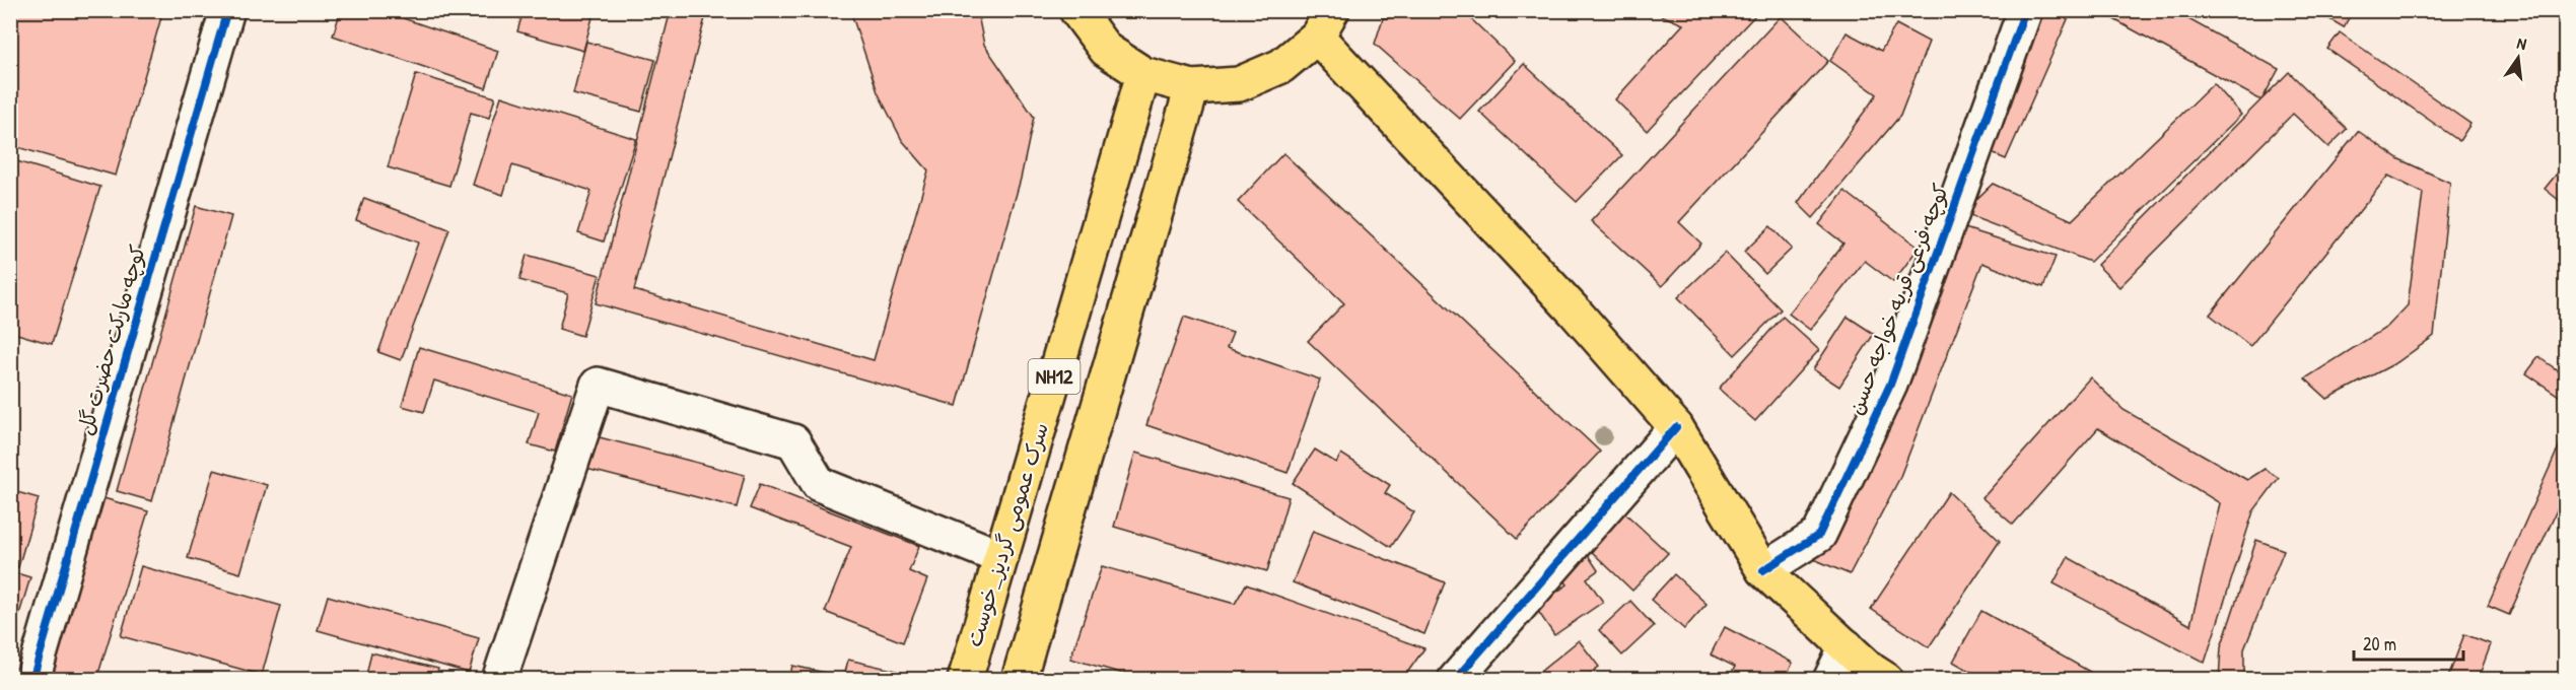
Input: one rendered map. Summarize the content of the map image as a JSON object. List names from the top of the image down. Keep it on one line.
{"streets":{"highway":["NH12","سرک عمومی گردیز_خوست"],"street":["کوچه فرعی قریه خواجه حسن","کوچه مارکت حضرت گل"]},"scale_bar":"20 m","north":"top"}
